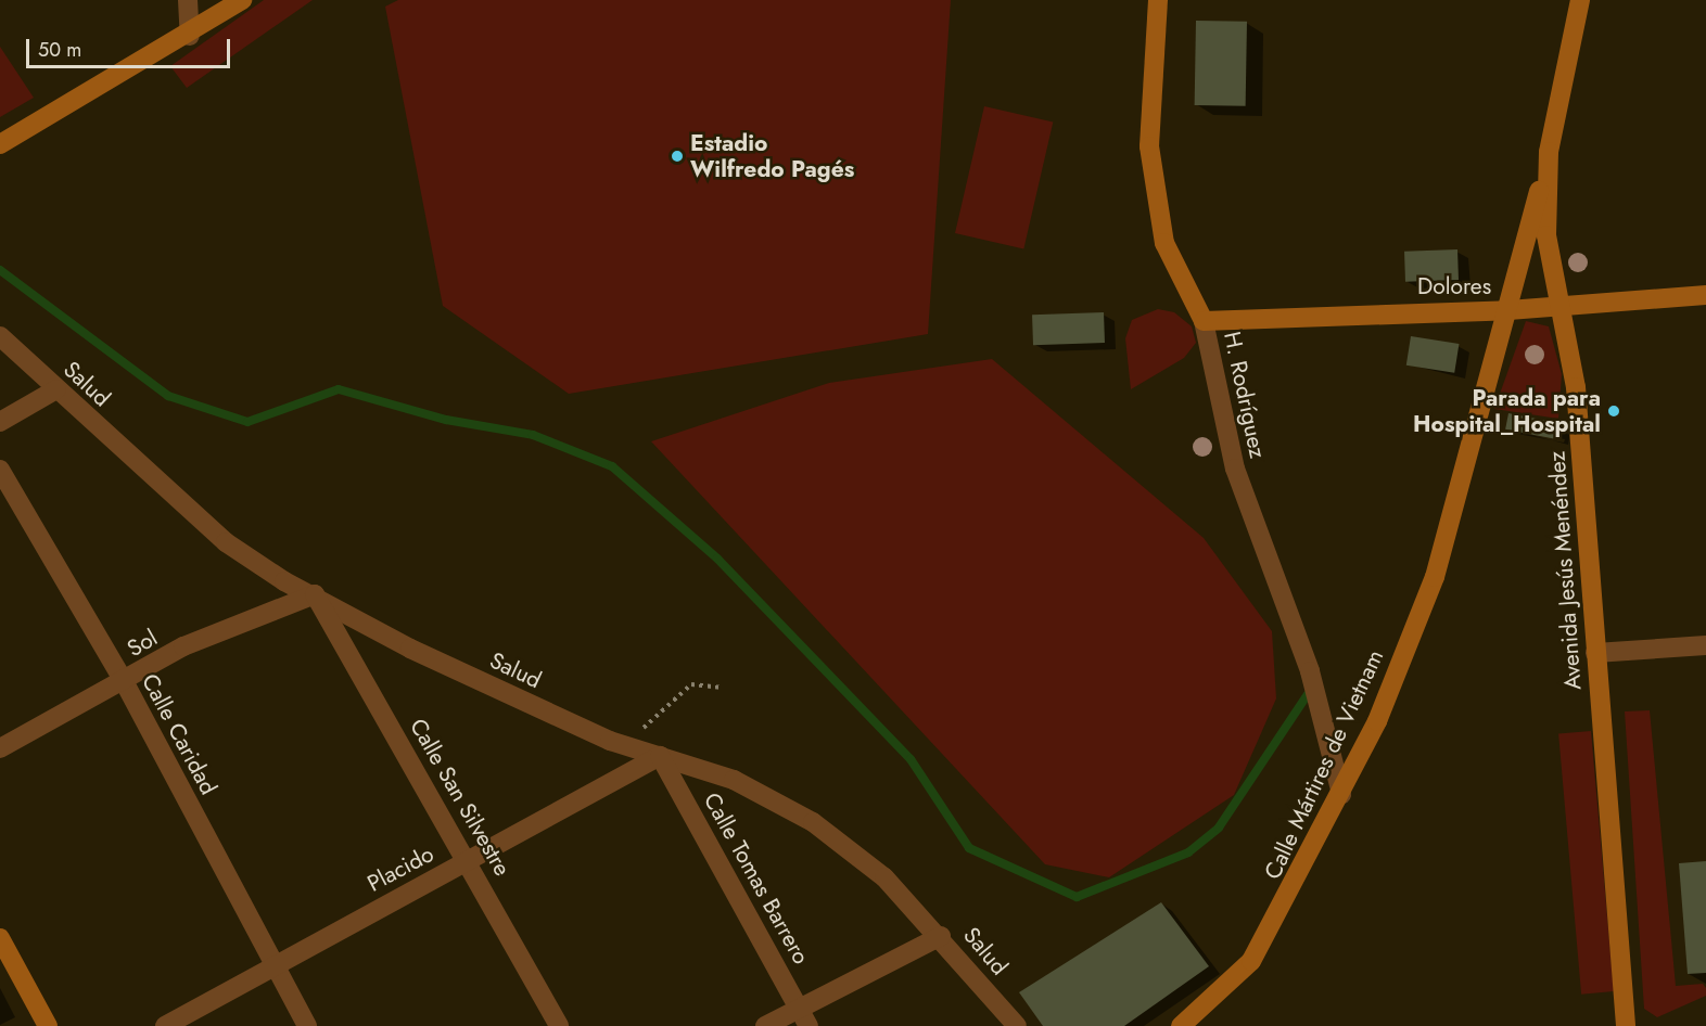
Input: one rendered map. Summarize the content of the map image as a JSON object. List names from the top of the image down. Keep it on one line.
{"streets":{"main road":["Dolores","H. Rodríguez","Avenida Jesús Menéndez","Calle Mártires de Vietnam"],"street":["Salud","Sol","Calle Caridad","Calle San Silvestre","Placido","Calle Tomas Barrero"]},"crossings":[["Dolores","H. Rodríguez"],["Dolores","Avenida Jesús Menéndez"],["Dolores","Calle Mártires de Vietnam"],["Salud","Sol"],["Salud","Calle San Silvestre"],["Salud","Placido"],["Salud","Calle Tomas Barrero"],["H. Rodríguez","Calle Mártires de Vietnam"],["Avenida Jesús Menéndez","Calle Mártires de Vietnam"],["Sol","Calle Caridad"],["Sol","Calle San Silvestre"],["Calle Caridad","Placido"],["Calle San Silvestre","Placido"],["Placido","Calle Tomas Barrero"]],"places":["Estadio Wilfredo Pagés","Parada para Hospital_Hospital"],"scale_bar":"50 m"}
